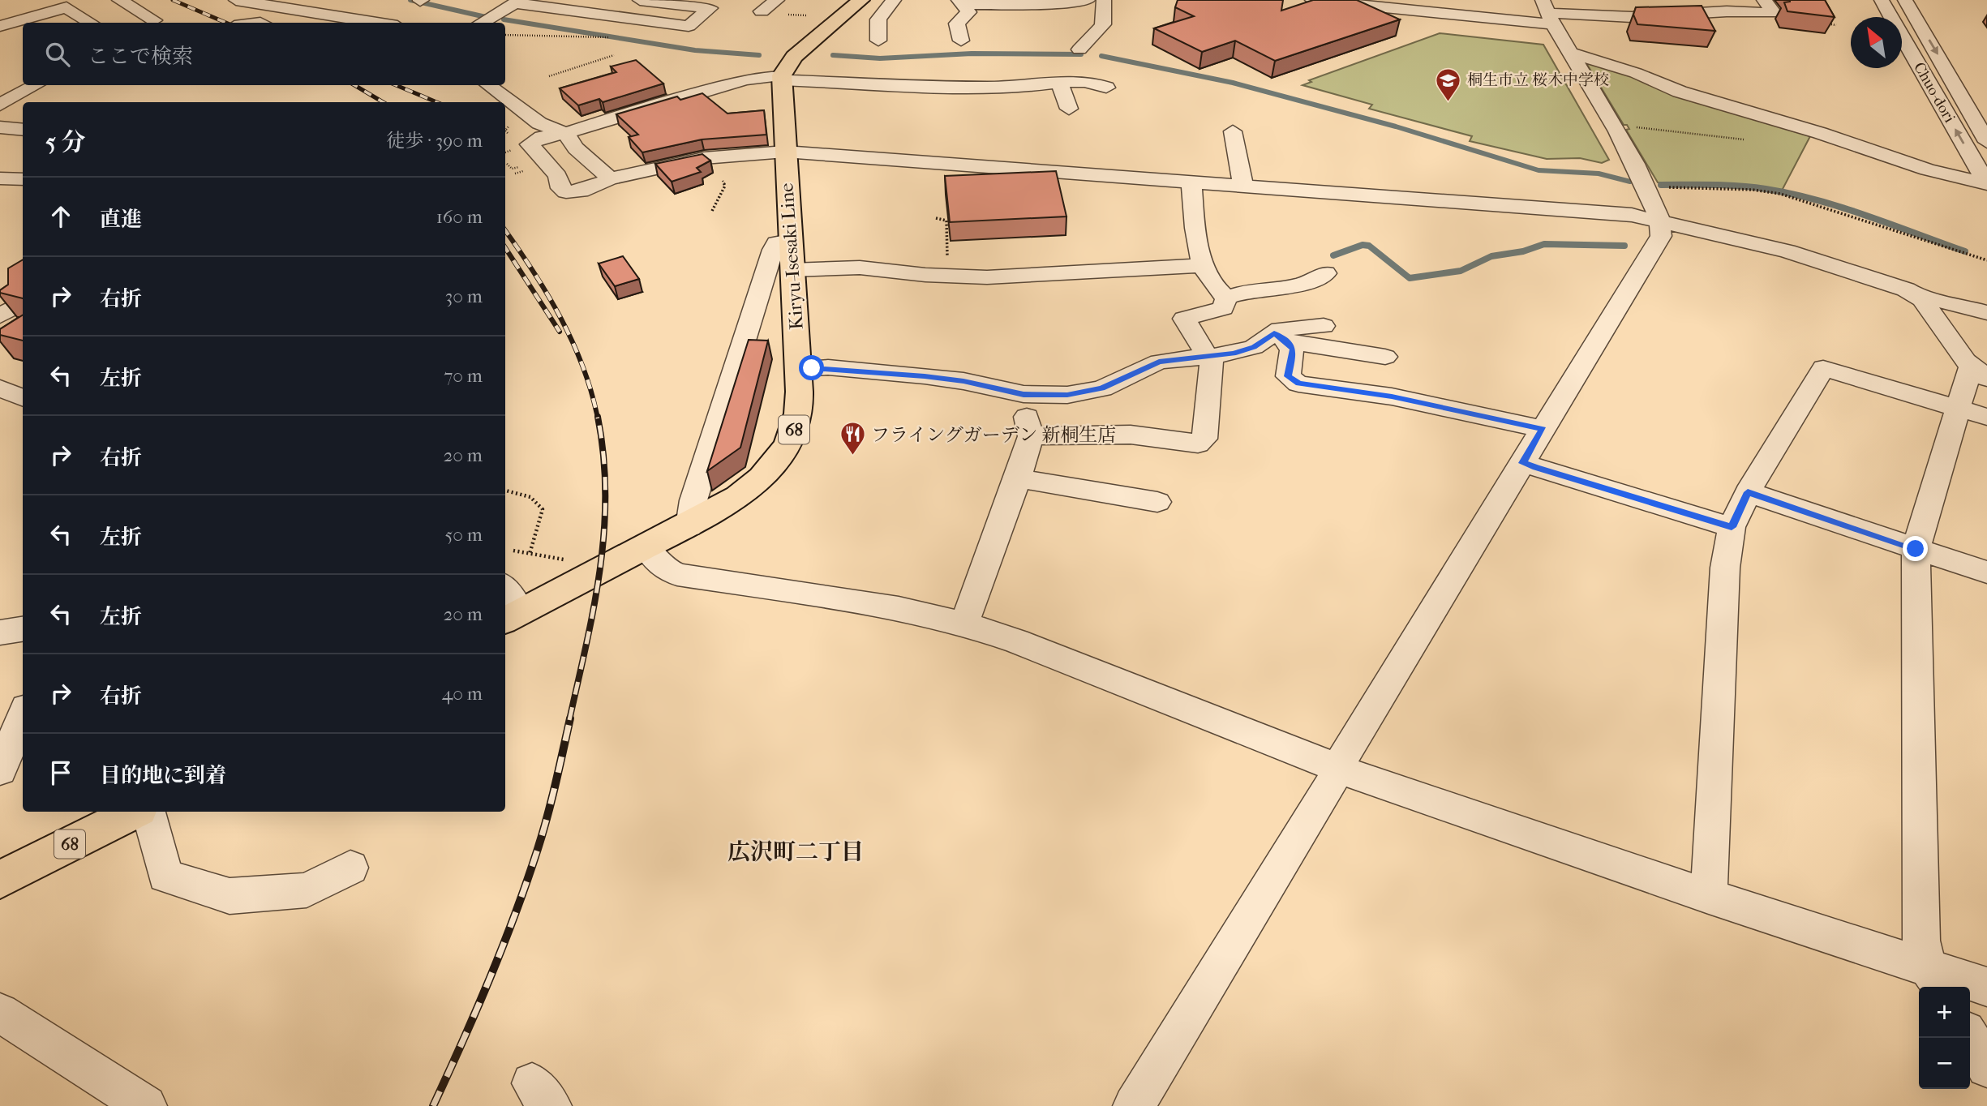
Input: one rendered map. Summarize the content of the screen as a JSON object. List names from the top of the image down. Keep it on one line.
{"streets":{"main road":["Kiryu-Isesaki Line","68"],"street":["Chuo-dori"]},"districts":["広沢町二丁目"],"places":{"school or university":["桐生市立 桜木中学校"],"restaurant":["フライングガーデン 新桐生店"]},"north":"top left","page":{"search":"ここで検索","heading":["5 分","徒歩 · 390 m"],"list":[["直進","160 m"],["右折","30 m"],["左折","70 m"],["右折","20 m"],["左折","50 m"],["左折","20 m"],["右折","40 m"],"目的地に到着"],"map_buttons":["+","−"]}}
